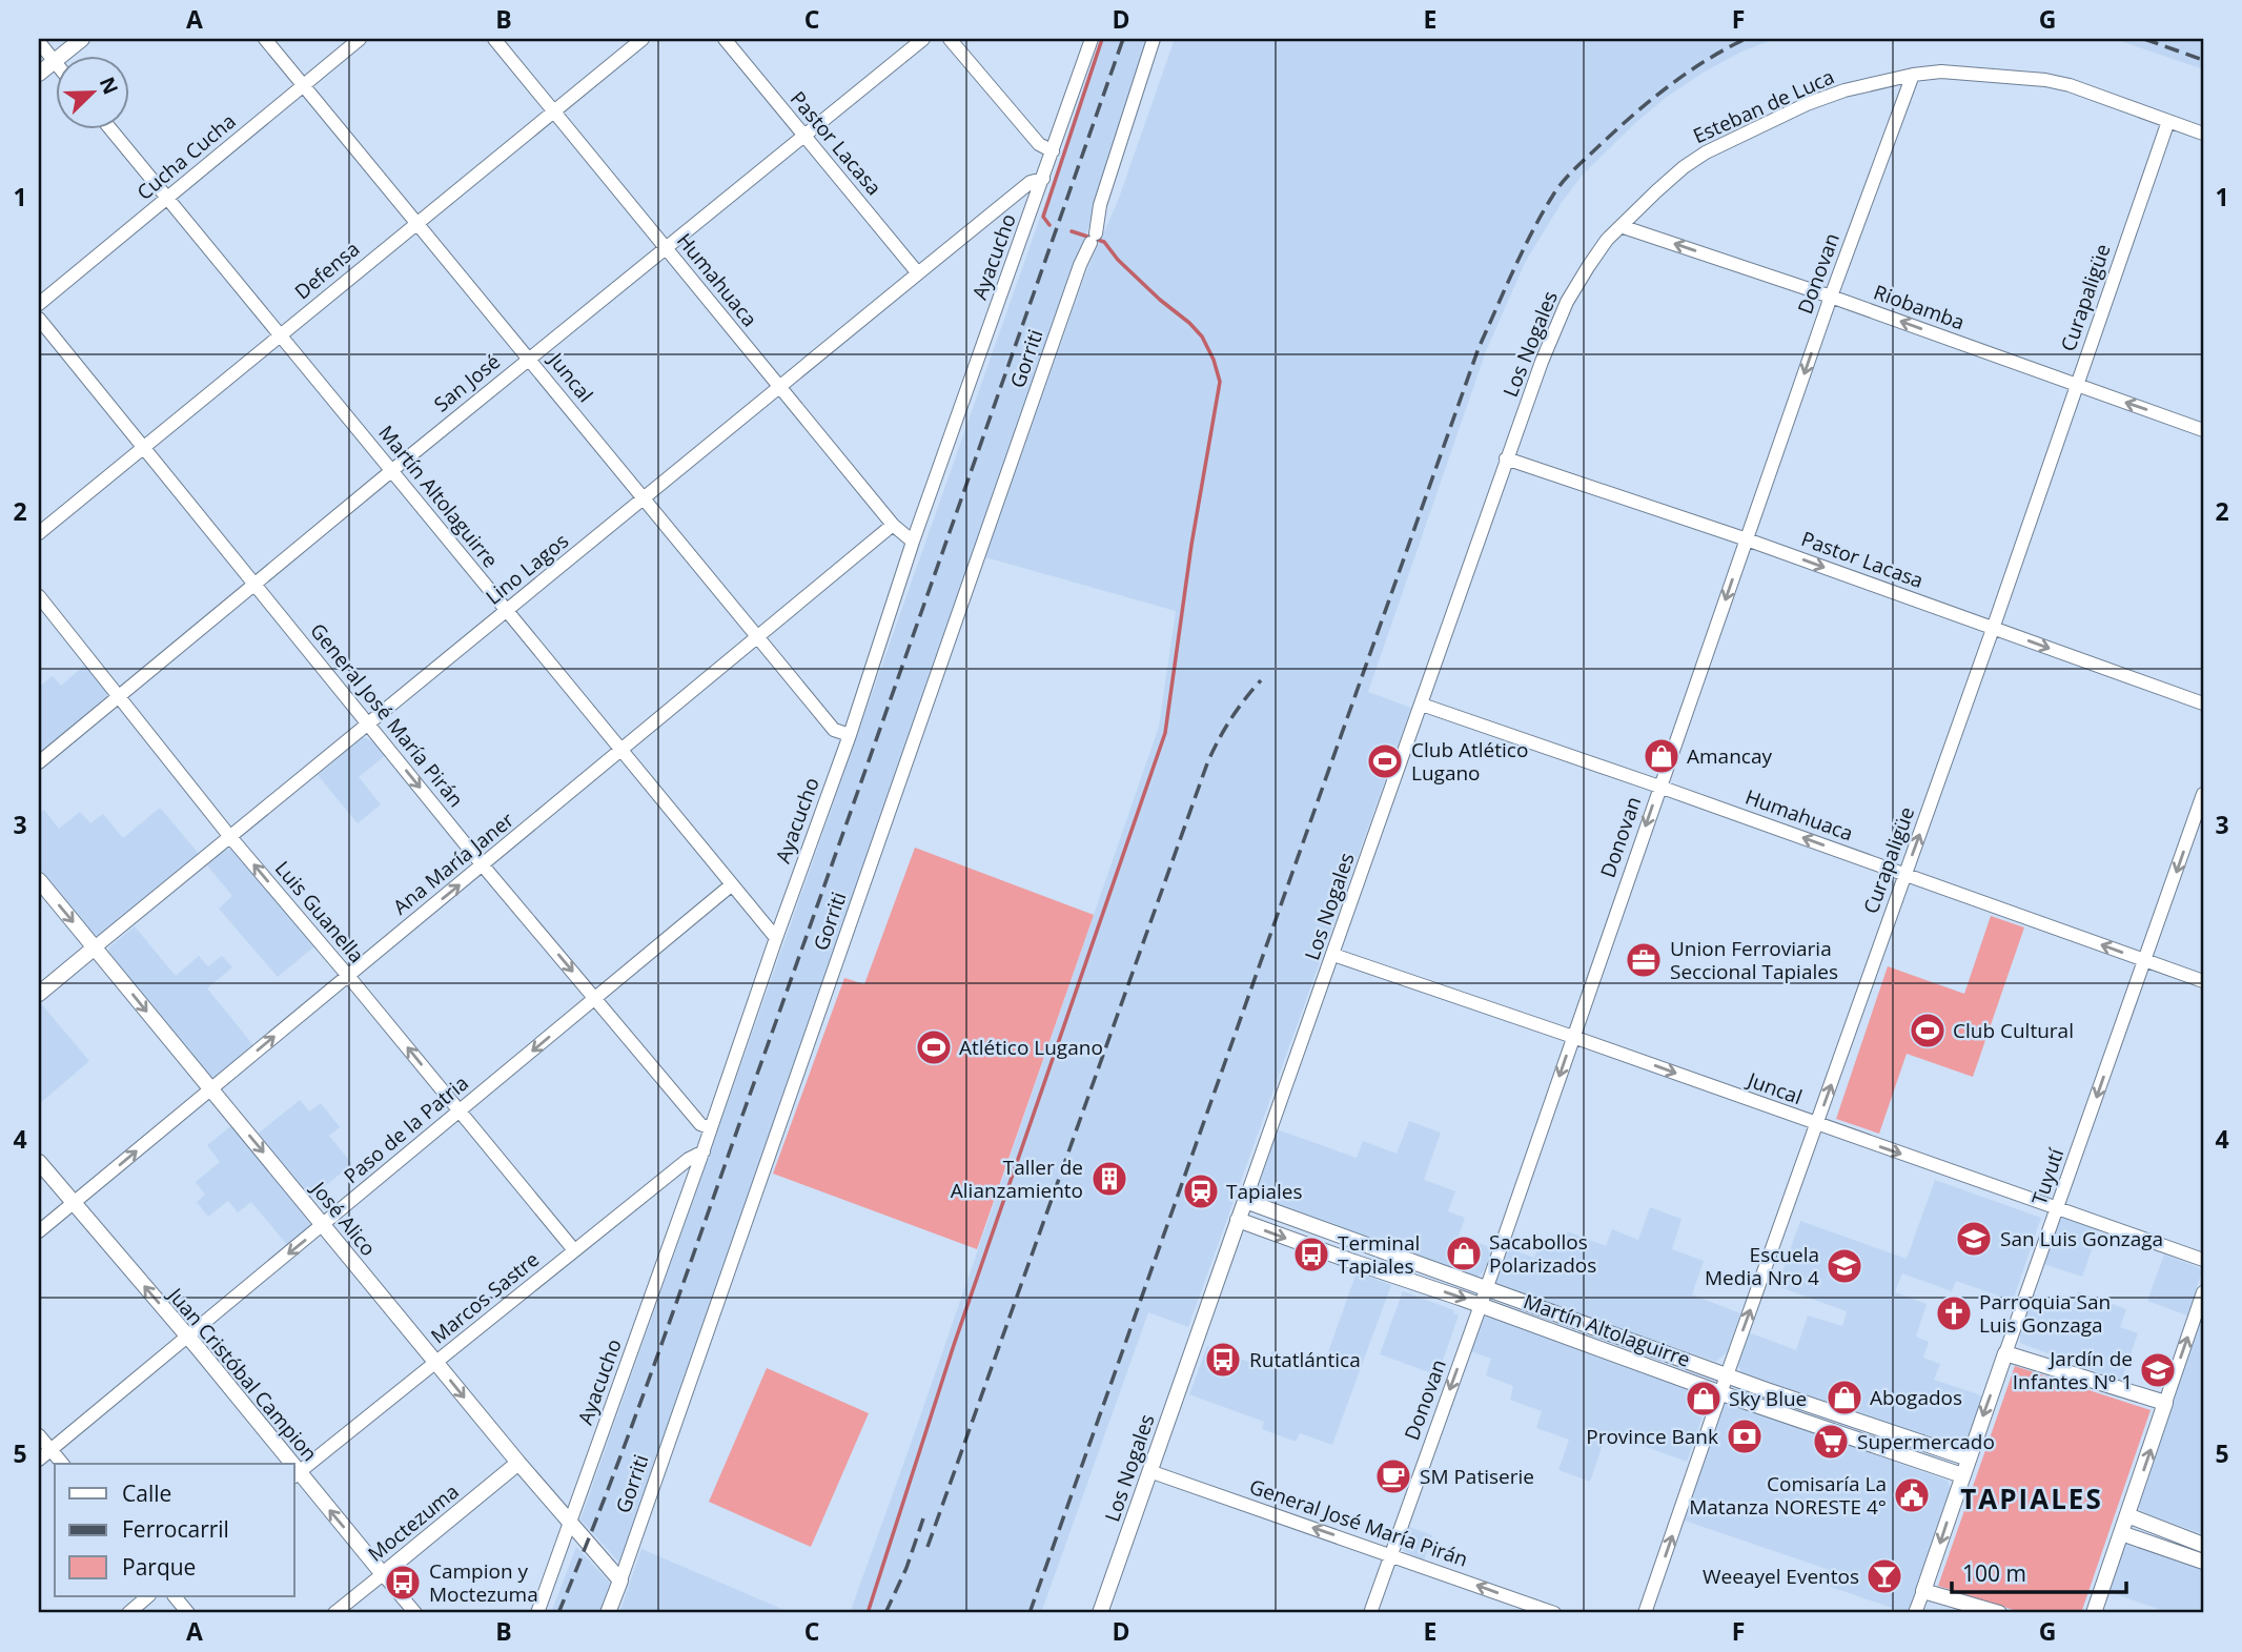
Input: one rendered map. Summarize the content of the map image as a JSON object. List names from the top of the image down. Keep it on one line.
{"streets":{"street":["Esteban de Luca","Pastor Lacasa","Cucha Cucha","Ayacucho","Defensa","Donovan","Humahuaca","Curapaligüe","Riobamba","Los Nogales","Gorriti","Juncal","San José","Martín Altolaguirre","Lino Lagos","General José María Pirán","Ana María Janer","Luis Guanella","Paso de la Patria","Tuyutí","José Alico","Marcos Sastre","Juan Cristóbal Campion","Moctezuma"]},"crossings":[["Esteban de Luca","Donovan"],["Esteban de Luca","Curapaligüe"],["Esteban de Luca","Riobamba"],["Esteban de Luca","Los Nogales"],["Pastor Lacasa","Donovan"],["Pastor Lacasa","Curapaligüe"],["Pastor Lacasa","Los Nogales"],["Pastor Lacasa","San José"],["Pastor Lacasa","Lino Lagos"],["Cucha Cucha","Juncal"],["Cucha Cucha","Martín Altolaguirre"],["Ayacucho","Humahuaca"],["Ayacucho","Juncal"],["Ayacucho","Martín Altolaguirre"],["Ayacucho","Lino Lagos"],["Ayacucho","General José María Pirán"],["Ayacucho","José Alico"],["Ayacucho","Marcos Sastre"],["Defensa","Humahuaca"],["Defensa","Juncal"],["Defensa","Martín Altolaguirre"],["Defensa","General José María Pirán"],["Donovan","Humahuaca"],["Donovan","Riobamba"],["Donovan","Juncal"],["Donovan","Martín Altolaguirre"],["Donovan","General José María Pirán"],["Humahuaca","Curapaligüe"],["Humahuaca","Los Nogales"],["Humahuaca","San José"],["Humahuaca","Lino Lagos"],["Humahuaca","Ana María Janer"],["Humahuaca","Tuyutí"],["Curapaligüe","Riobamba"],["Curapaligüe","Juncal"],["Curapaligüe","Martín Altolaguirre"],["Riobamba","Los Nogales"],["Los Nogales","Juncal"],["Los Nogales","Martín Altolaguirre"],["Los Nogales","General José María Pirán"],["Gorriti","José Alico"],["Juncal","San José"],["Juncal","Lino Lagos"],["Juncal","Ana María Janer"],["Juncal","Tuyutí"],["San José","Martín Altolaguirre"],["San José","General José María Pirán"],["San José","Luis Guanella"],["Martín Altolaguirre","Lino Lagos"],["Martín Altolaguirre","Ana María Janer"],["Martín Altolaguirre","Paso de la Patria"],["Martín Altolaguirre","Tuyutí"],["Lino Lagos","General José María Pirán"],["Lino Lagos","Luis Guanella"],["Lino Lagos","José Alico"],["General José María Pirán","Ana María Janer"],["General José María Pirán","Paso de la Patria"],["Ana María Janer","Luis Guanella"],["Ana María Janer","José Alico"],["Ana María Janer","Juan Cristóbal Campion"],["Luis Guanella","Paso de la Patria"],["Luis Guanella","Marcos Sastre"],["Paso de la Patria","José Alico"],["Paso de la Patria","Juan Cristóbal Campion"],["José Alico","Marcos Sastre"],["José Alico","Moctezuma"],["Marcos Sastre","Juan Cristóbal Campion"],["Juan Cristóbal Campion","Moctezuma"]],"one_way":["Pastor Lacasa","Donovan","Curapaligüe","Riobamba","Ana María Janer","Luis Guanella","Paso de la Patria","Tuyutí","José Alico","Juan Cristóbal Campion"],"districts":["TAPIALES"],"places":{"shop":["Amancay","Sacabollos Polarizados","Abogados","Sky Blue"],"sports":["Club Atlético Lugano","Club Cultural","Atlético Lugano"],"office":["Union Ferroviaria Seccional Tapiales"],"building":["Taller de Alianzamiento"],"station":["Tapiales"],"school or university":["San Luis Gonzaga","Escuela Media Nro 4","Jardín de Infantes Nº 1"],"bus stop":["Terminal Tapiales","Rutatlántica","Campion y Moctezuma"],"church":["Parroquia San Luis Gonzaga"],"bank":["Province Bank"],"supermarket":["Supermercado"],"cafe":["SM Patiserie"],"public building":["Comisaría La Matanza NORESTE 4°"],"bar":["Weeayel Eventos"]},"legend":["Calle","Ferrocarril","Parque"],"scale_bar":"100 m","north":"top right","grid":{"columns":["A","B","C","D","E","F","G"],"rows":["1","2","3","4","5"]}}
